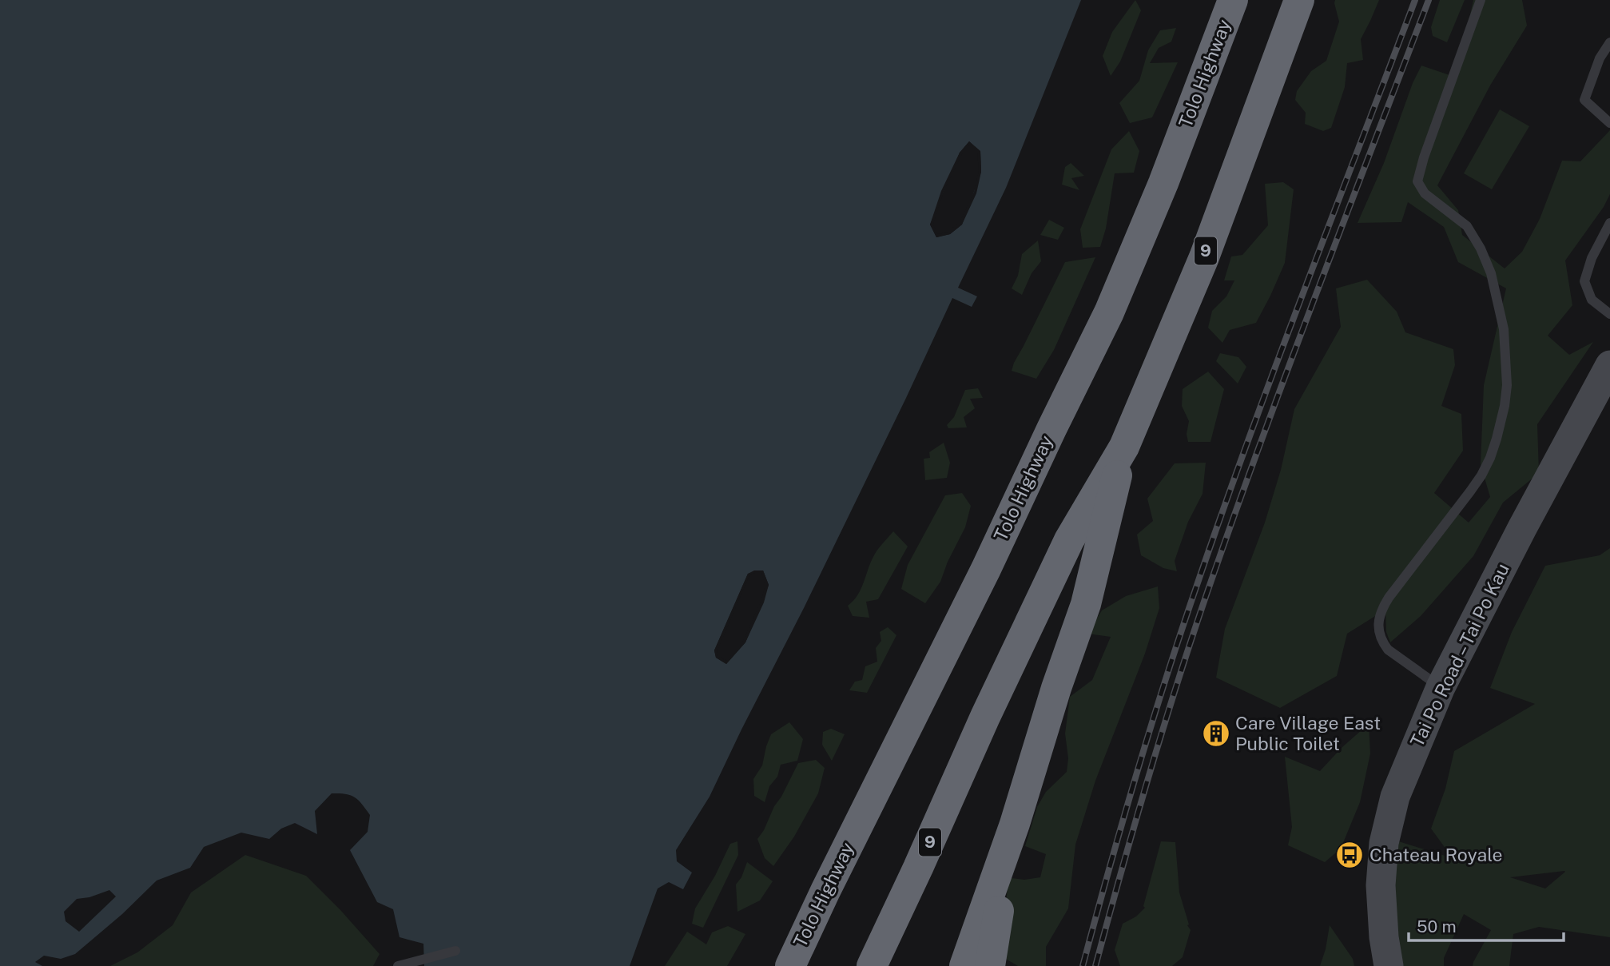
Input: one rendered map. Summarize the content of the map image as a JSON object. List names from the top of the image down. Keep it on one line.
{"streets":{"highway":["Tolo Highway","9"],"main road":["Tai Po Road – Tai Po Kau"]},"places":{"building":["Care Village East Public Toilet"],"bus stop":["Chateau Royale"]},"scale_bar":"50 m"}
